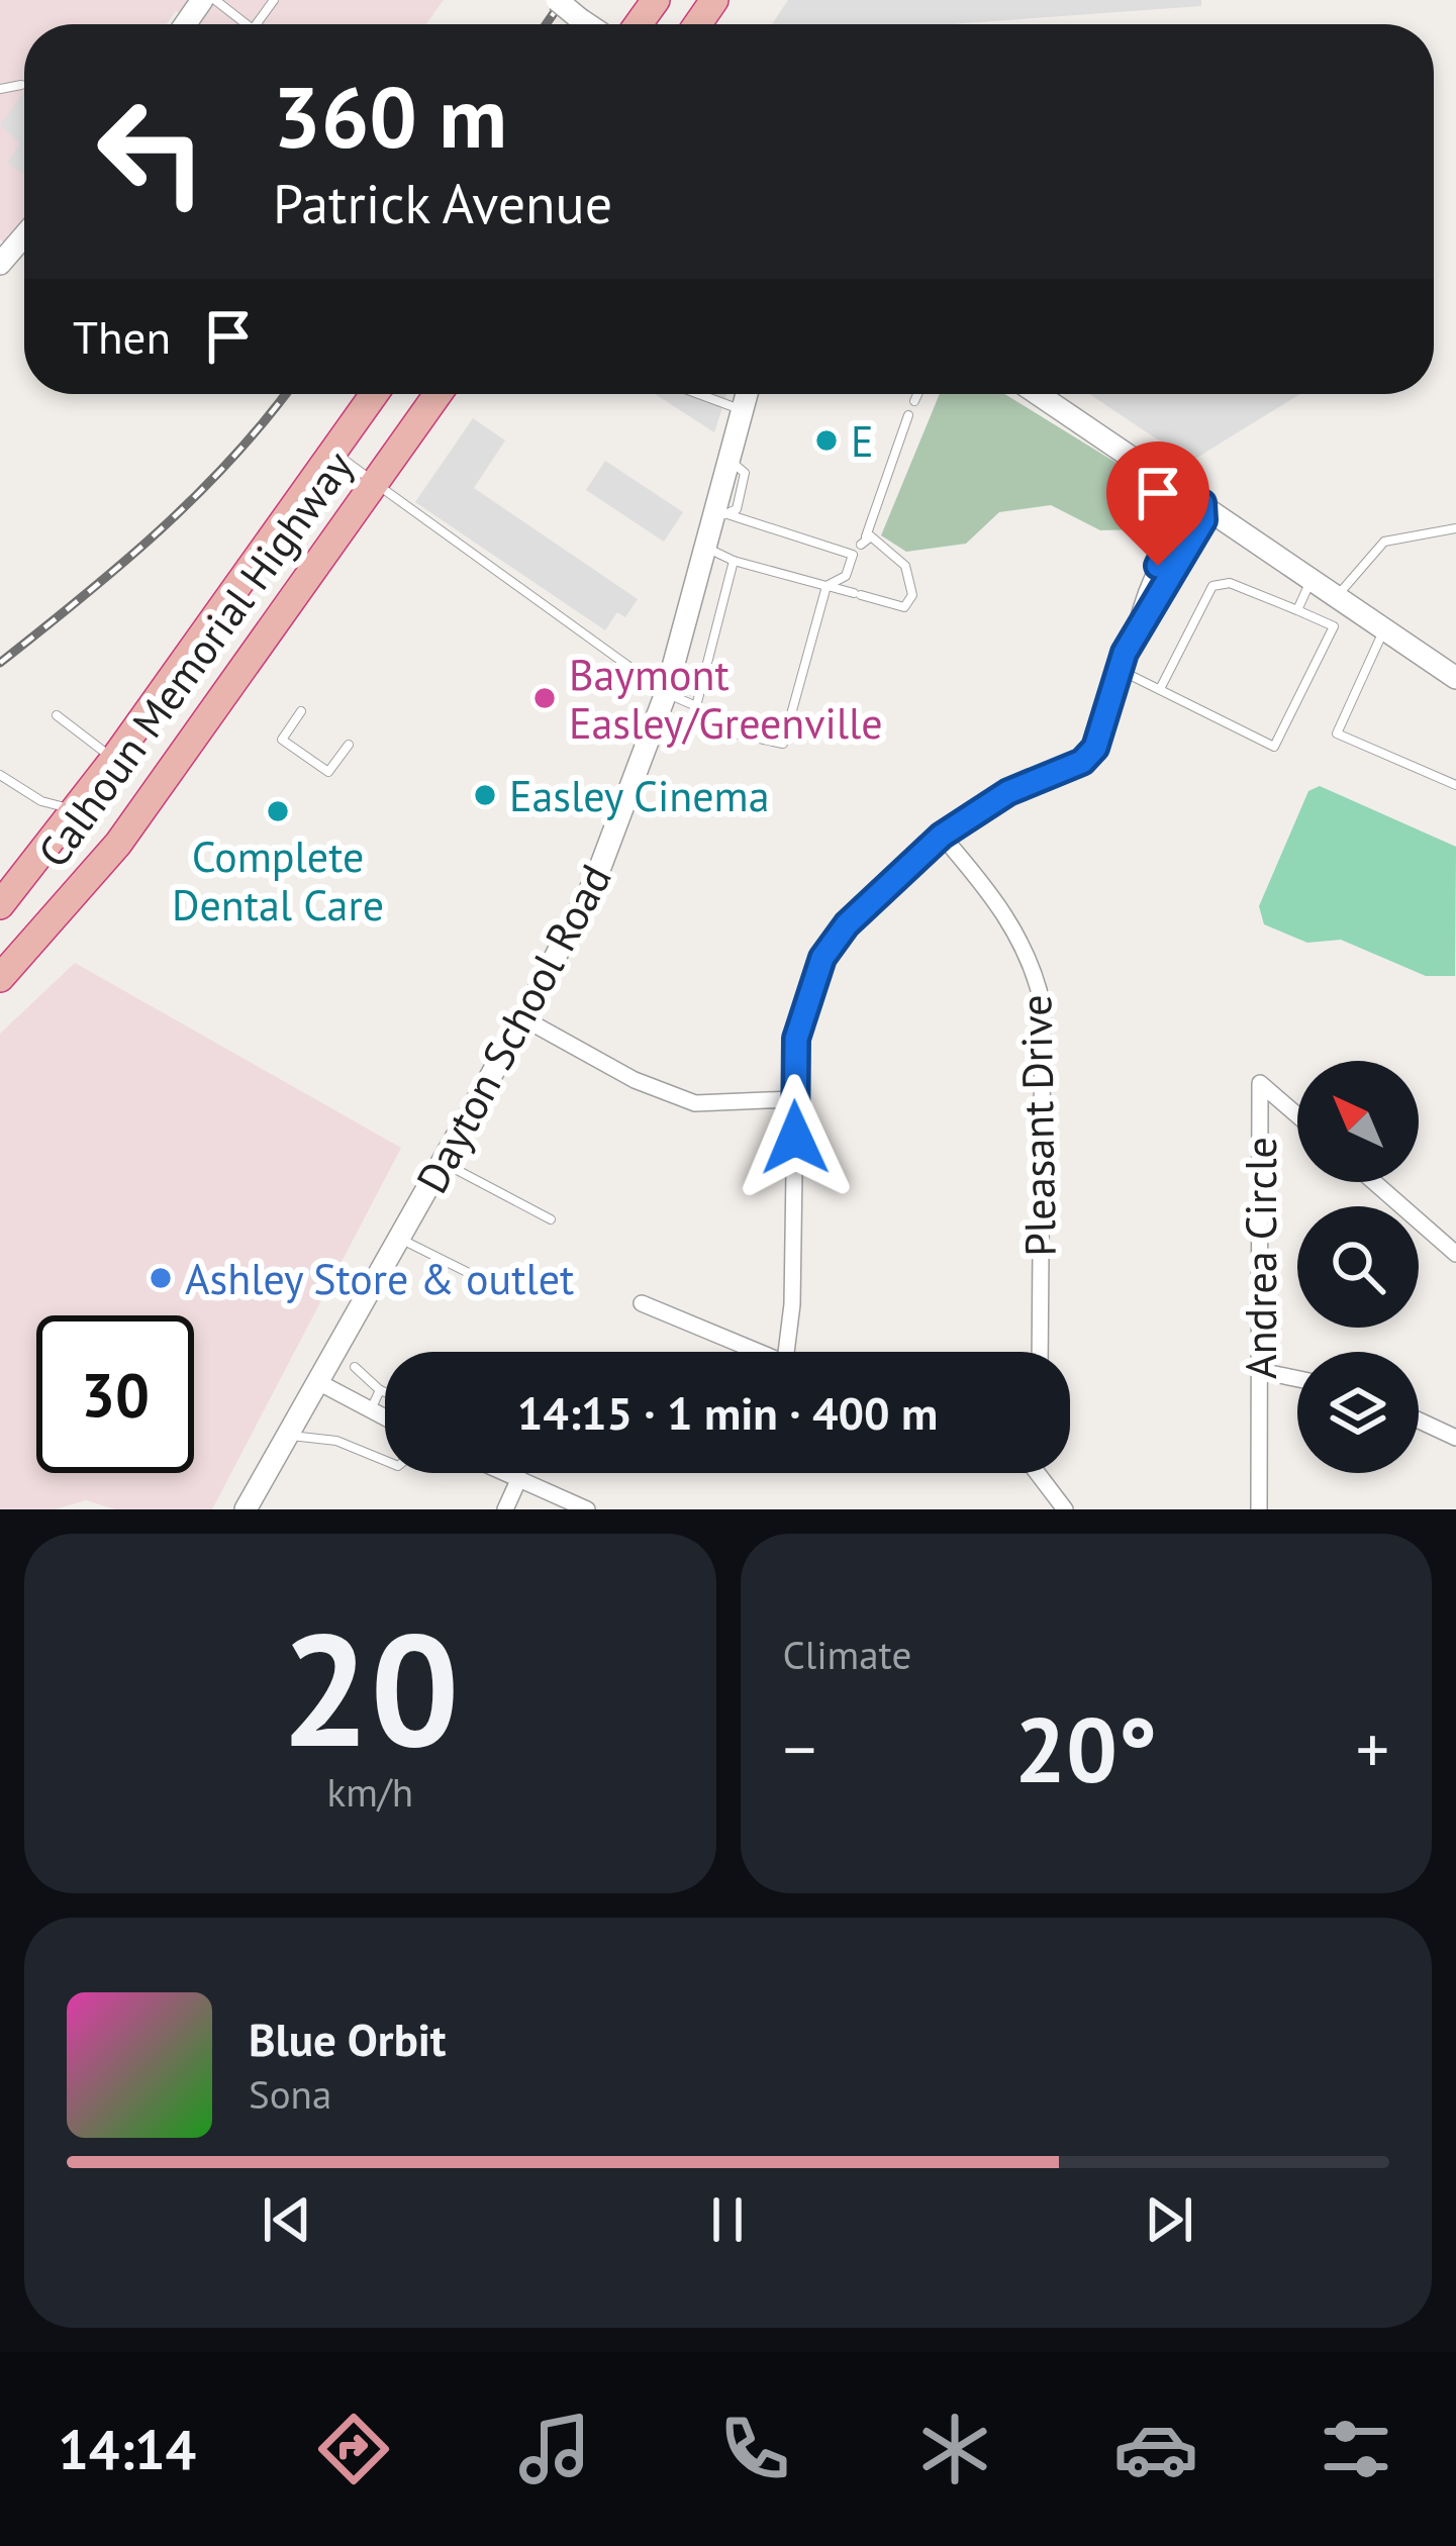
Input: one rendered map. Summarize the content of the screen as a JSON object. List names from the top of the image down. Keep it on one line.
{"streets":{"highway":["Calhoun Memorial Highway"],"street":["Dayton School Road","Pleasant Drive","Andrea Circle"]},"places":["E","Baymont Easley/Greenville","Easley Cinema","Complete Dental Care","Ashley Store & outlet"],"north":"top left","page":{"turn":["360 m","Patrick Avenue"],"then":"Then","limit":"30","trip":"14:15 · 1 min · 400 m","tile":[["20","km/h"],"Climate"],"heat":["−","20°","+"],"song":["Blue Orbit","Sona"],"tabs":"14:14"}}
